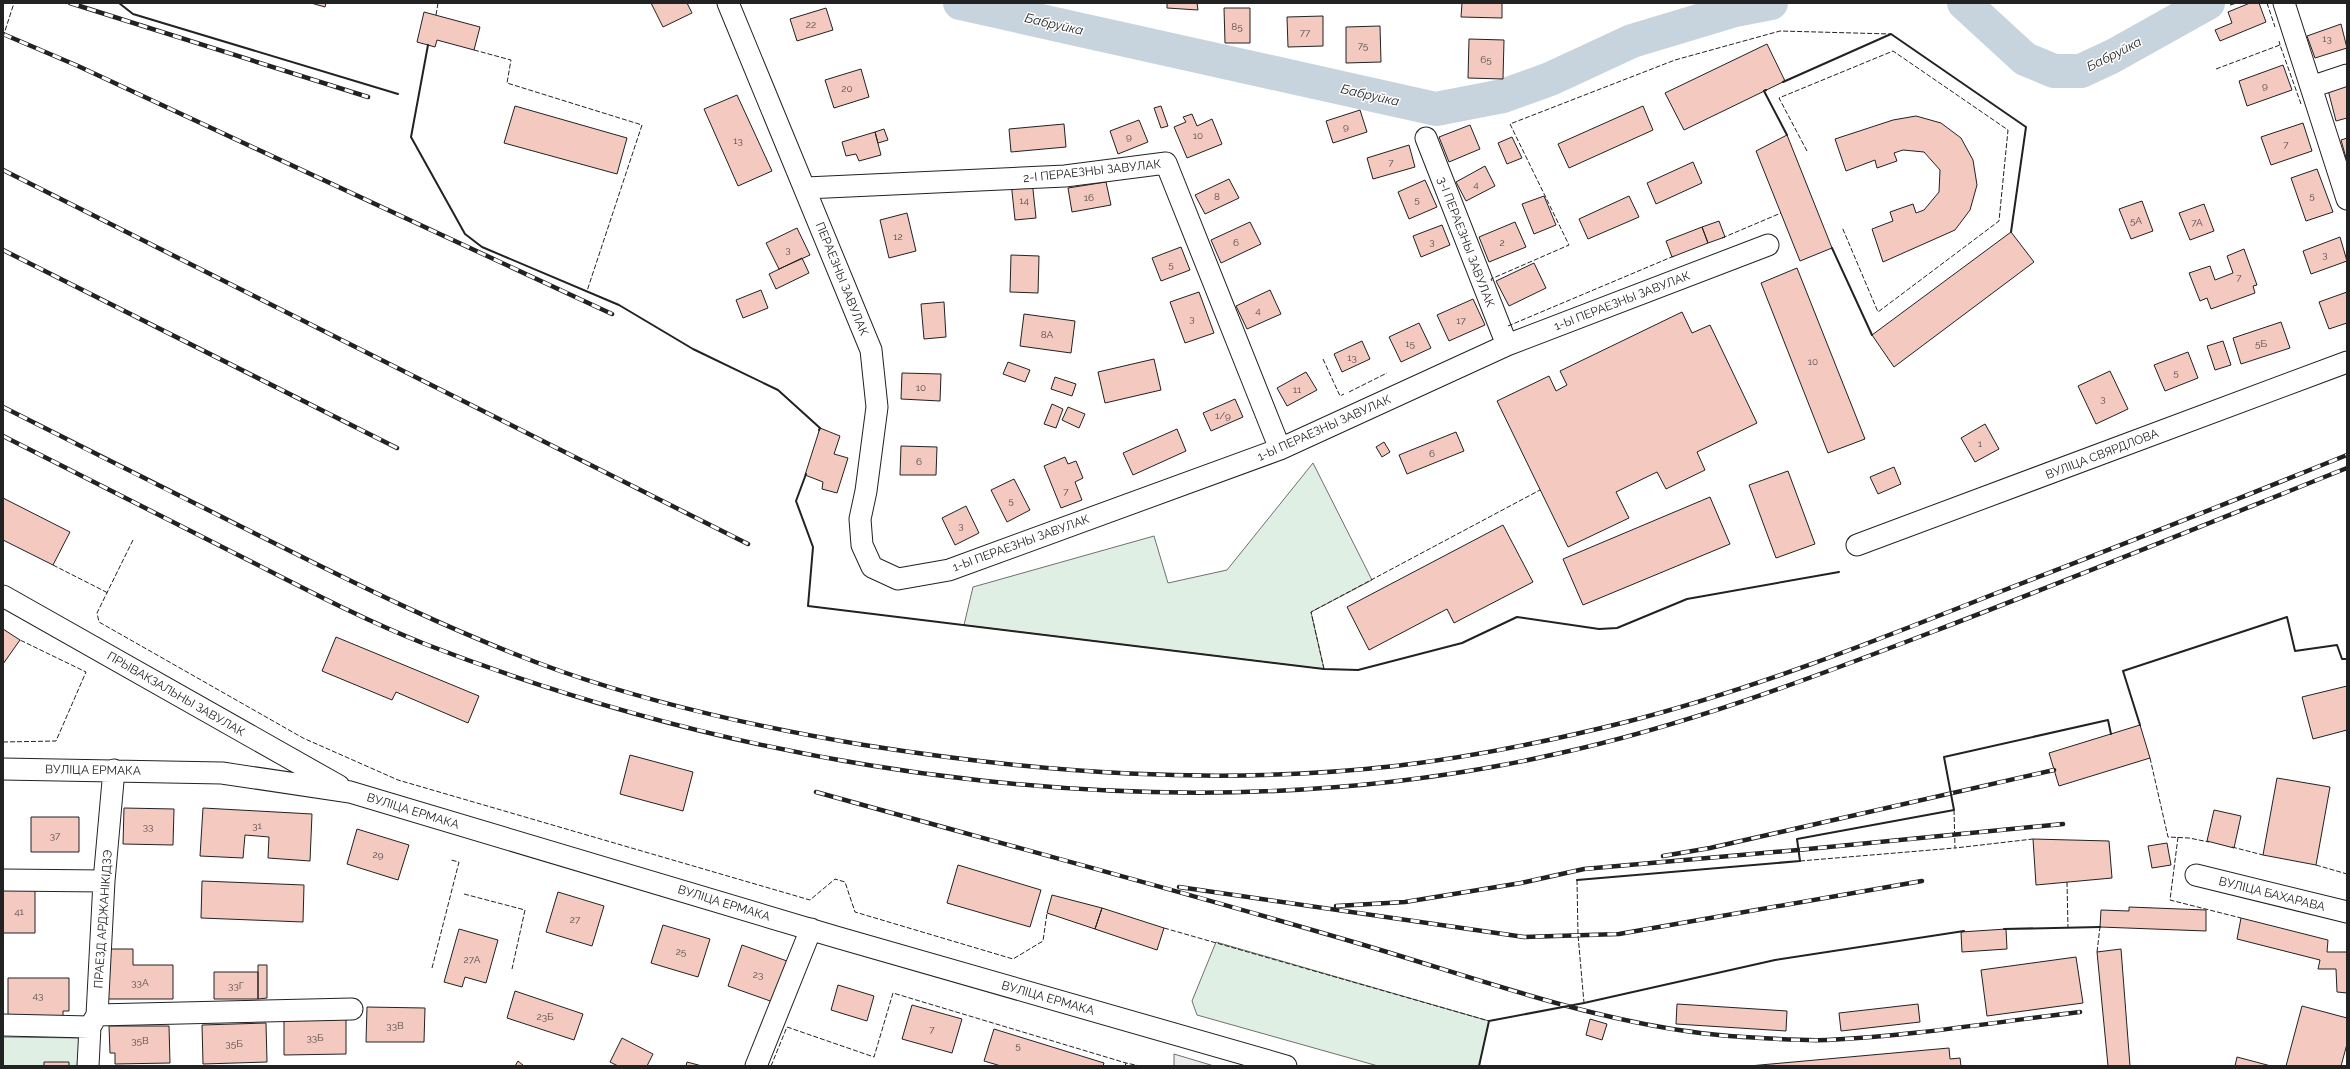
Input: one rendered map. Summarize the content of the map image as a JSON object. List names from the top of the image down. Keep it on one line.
{"streets":{"street":["2-І ПЕРАЕЗНЫ ЗАВУЛАК","3-І ПЕРАЕЗНЫ ЗАВУЛАК","ПЕРАЕЗНЫ ЗАВУЛАК","1-Ы ПЕРАЕЗНЫ ЗАВУЛАК","ВУЛІЦА СВЯРДЛОВА","ПРЫВАКЗАЛЬНЫ ЗАВУЛАК","ВУЛІЦА ЕРМАКА","ВУЛІЦА БАХАРАВА","ПРАЕЗД АРДЖАНІКІДЗЭ"]},"crossings":[["2-І ПЕРАЕЗНЫ ЗАВУЛАК","ПЕРАЕЗНЫ ЗАВУЛАК"],["2-І ПЕРАЕЗНЫ ЗАВУЛАК","1-Ы ПЕРАЕЗНЫ ЗАВУЛАК"],["3-І ПЕРАЕЗНЫ ЗАВУЛАК","1-Ы ПЕРАЕЗНЫ ЗАВУЛАК"],["ПЕРАЕЗНЫ ЗАВУЛАК","1-Ы ПЕРАЕЗНЫ ЗАВУЛАК"],["ПРЫВАКЗАЛЬНЫ ЗАВУЛАК","ВУЛІЦА ЕРМАКА"],["ВУЛІЦА ЕРМАКА","ПРАЕЗД АРДЖАНІКІДЗЭ"]],"water":["Бабруйка"],"house_numbers":["22","85","77","13","75","65","9","20","9","10","9","13","7","7","4","5","8","16","5","14","5А","7А","12","3","6","2","3","3","5","7","4","3","17","8А","15","5Б","13","10","5","10","11","3","1/9","1","6","6","7","5","3","31","33","37","29","41","27","25","27А","23","33А","33Г","43","23Б","33В","7","33Б","35В","35Б","5"]}
